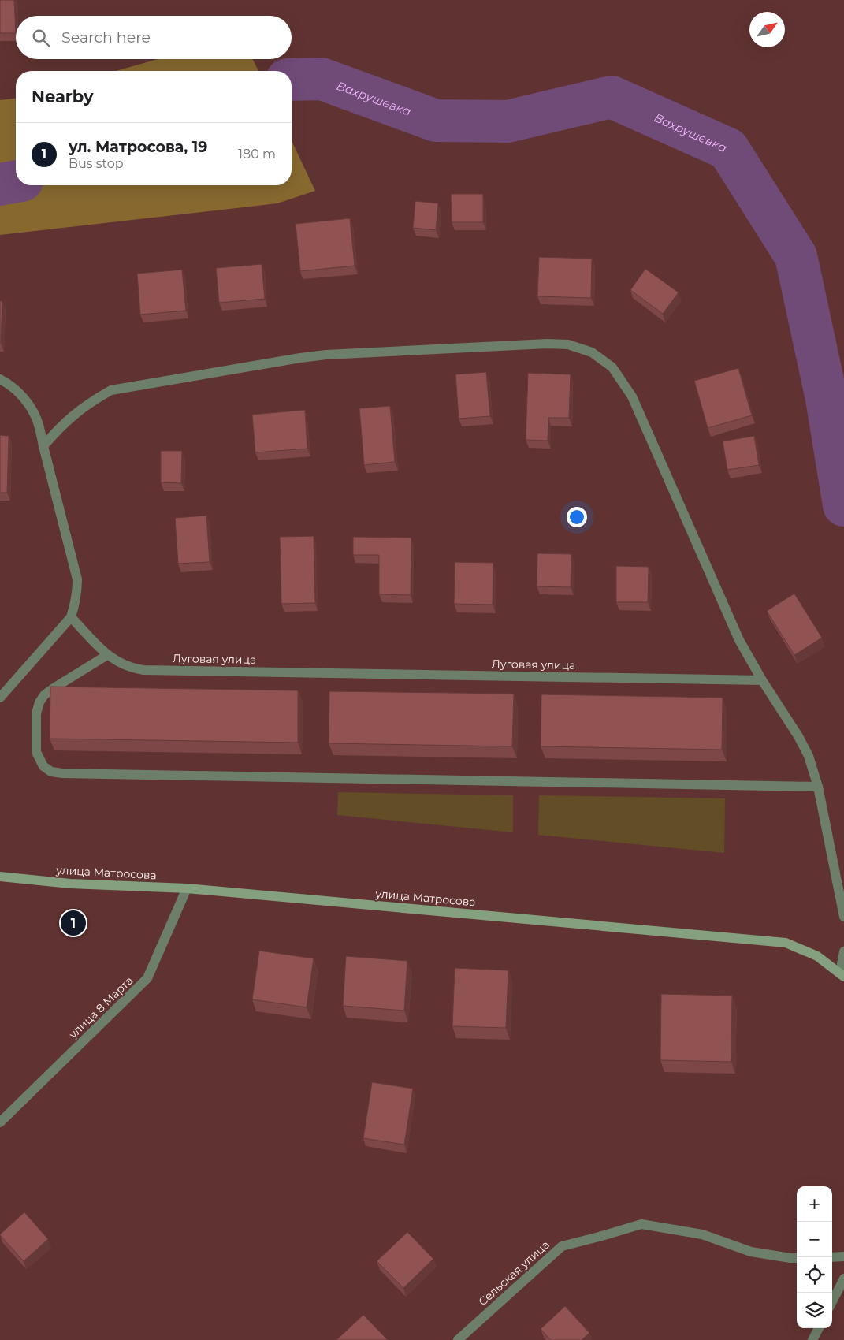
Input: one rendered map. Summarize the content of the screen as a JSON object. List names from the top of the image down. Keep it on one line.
{"streets":{"street":["Луговая улица","улица Матросова","улица 8 Марта","Сельская улица"]},"crossings":[["улица Матросова","улица 8 Марта"]],"water":["Вахрушевка"],"north":"top right","page":{"search":"Search here","heading":"Nearby","list":[{"mark":"1","name":"ул. Матросова, 19","note":"Bus stop","value":"180 m"}],"pins":"1","map_buttons":["+","−"]}}
